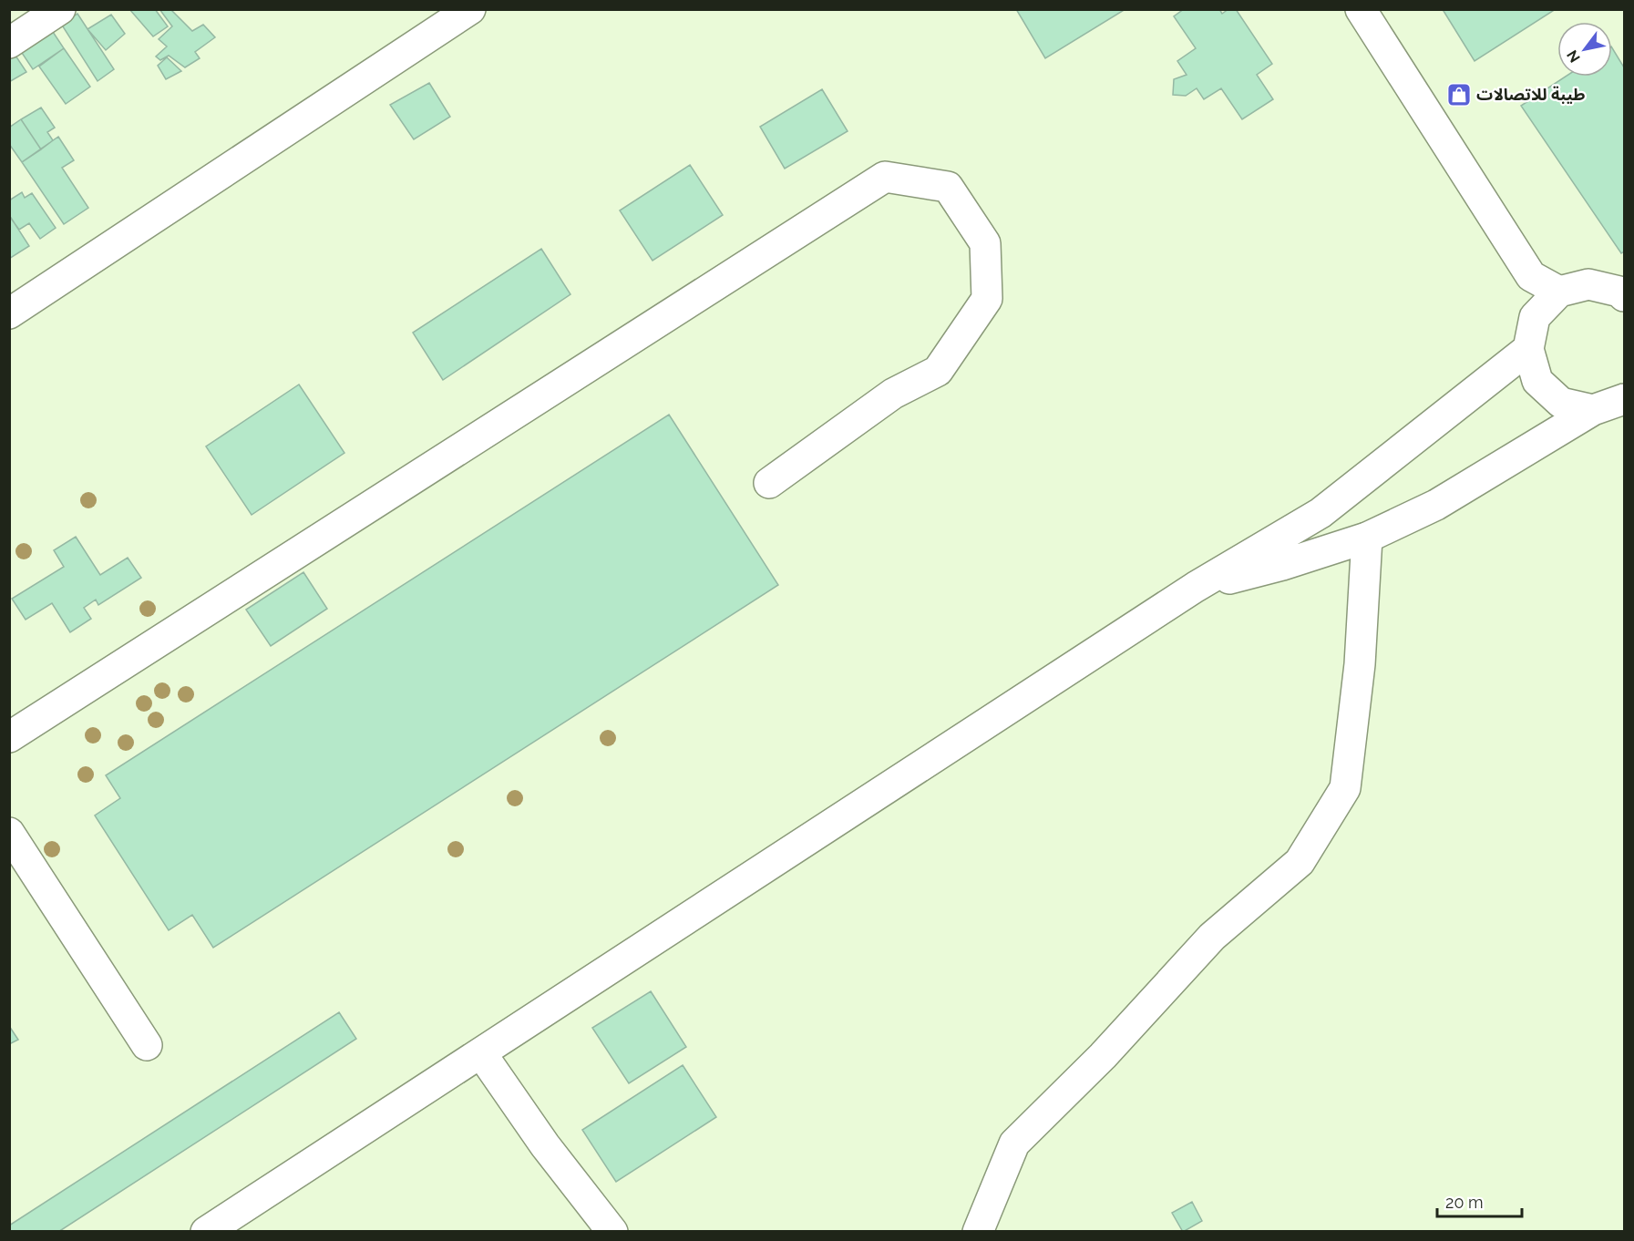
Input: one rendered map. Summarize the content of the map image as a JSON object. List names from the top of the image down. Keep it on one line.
{"places":{"shop":["طيبة للاتصالات"]},"scale_bar":"20 m","north":"bottom left"}
